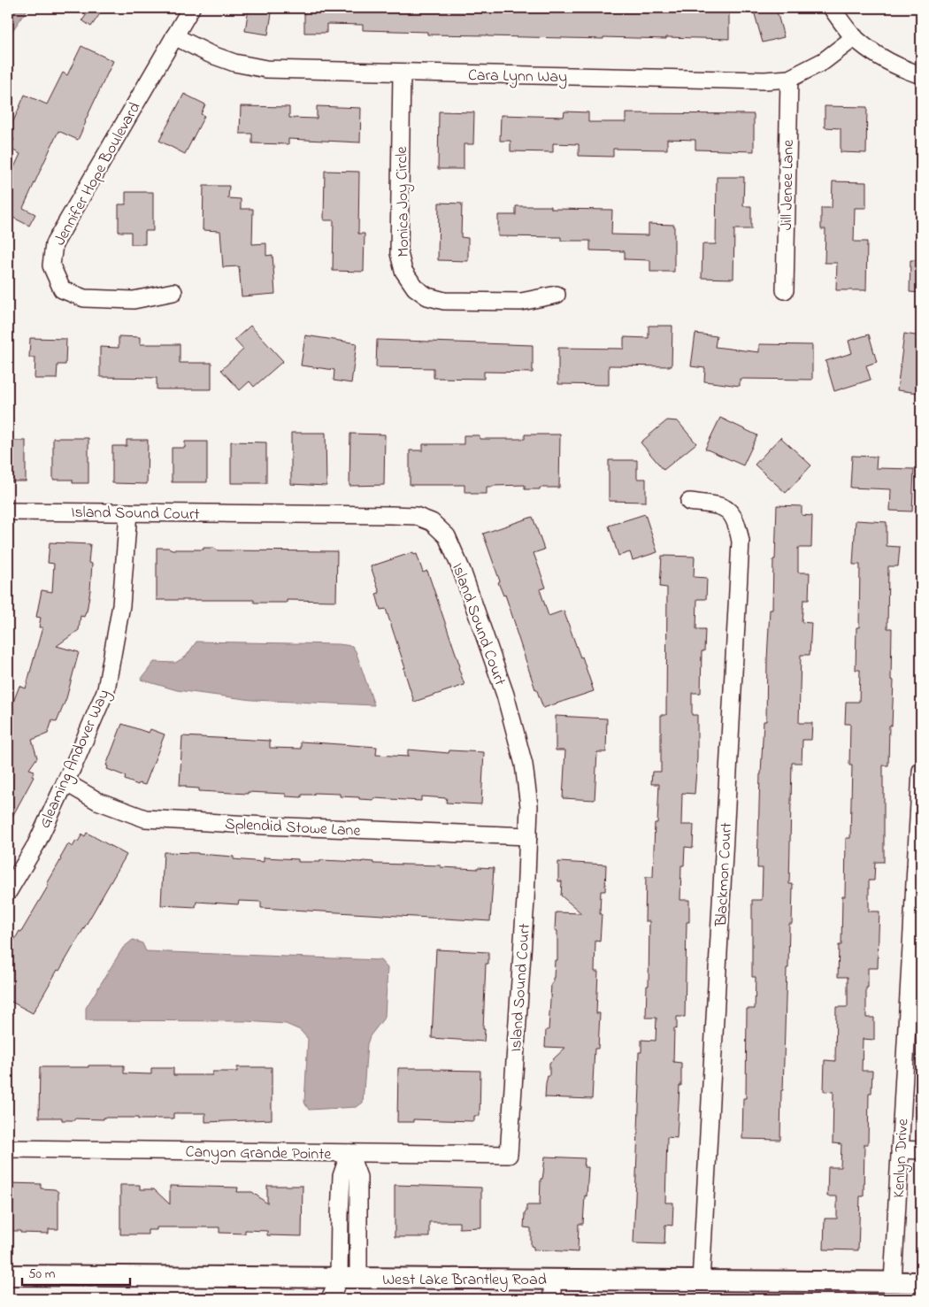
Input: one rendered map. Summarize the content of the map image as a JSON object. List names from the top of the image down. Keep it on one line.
{"streets":{"street":["Cara Lynn Way","Jennifer Hope Boulevard","Jill Jenee Lane","Monica Joy Circle","Island Sound Court","Gleaming Andover Way","Splendid Stowe Lane","Blackmon Court","Canyon Grande Pointe","Kenlyn Drive","West Lake Brantley Road"]},"crossings":[["Cara Lynn Way","Jennifer Hope Boulevard"],["Cara Lynn Way","Jill Jenee Lane"],["Cara Lynn Way","Monica Joy Circle"],["Island Sound Court","Gleaming Andover Way"],["Island Sound Court","Splendid Stowe Lane"],["Island Sound Court","Canyon Grande Pointe"],["Gleaming Andover Way","Splendid Stowe Lane"],["Blackmon Court","West Lake Brantley Road"],["Kenlyn Drive","West Lake Brantley Road"]],"scale_bar":"50 m"}
